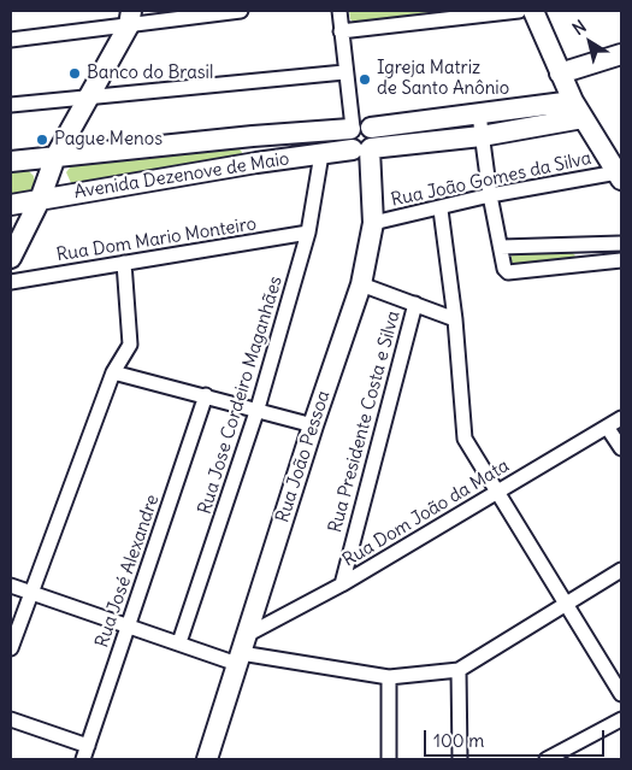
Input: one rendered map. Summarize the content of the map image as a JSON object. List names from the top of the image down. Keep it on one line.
{"streets":{"street":["Avenida Dezenove de Maio","Rua João Gomes da Silva","Rua Dom Mario Monteiro","Rua Jose Cordeiro Maganhães","Rua Presidente Costa e Silva","Rua João Pessoa","Rua Dom João da Mata","Rua José Alexandre"]},"crossings":[["Avenida Dezenove de Maio","Rua Jose Cordeiro Maganhães"],["Avenida Dezenove de Maio","Rua João Pessoa"],["Rua João Gomes da Silva","Rua João Pessoa"],["Rua Dom Mario Monteiro","Rua Jose Cordeiro Maganhães"],["Rua Presidente Costa e Silva","Rua Dom João da Mata"],["Rua João Pessoa","Rua Dom João da Mata"]],"places":["Banco do Brasil","Igreja Matriz de Santo Anônio","Pague Menos"],"scale_bar":"100 m","north":"top left"}
